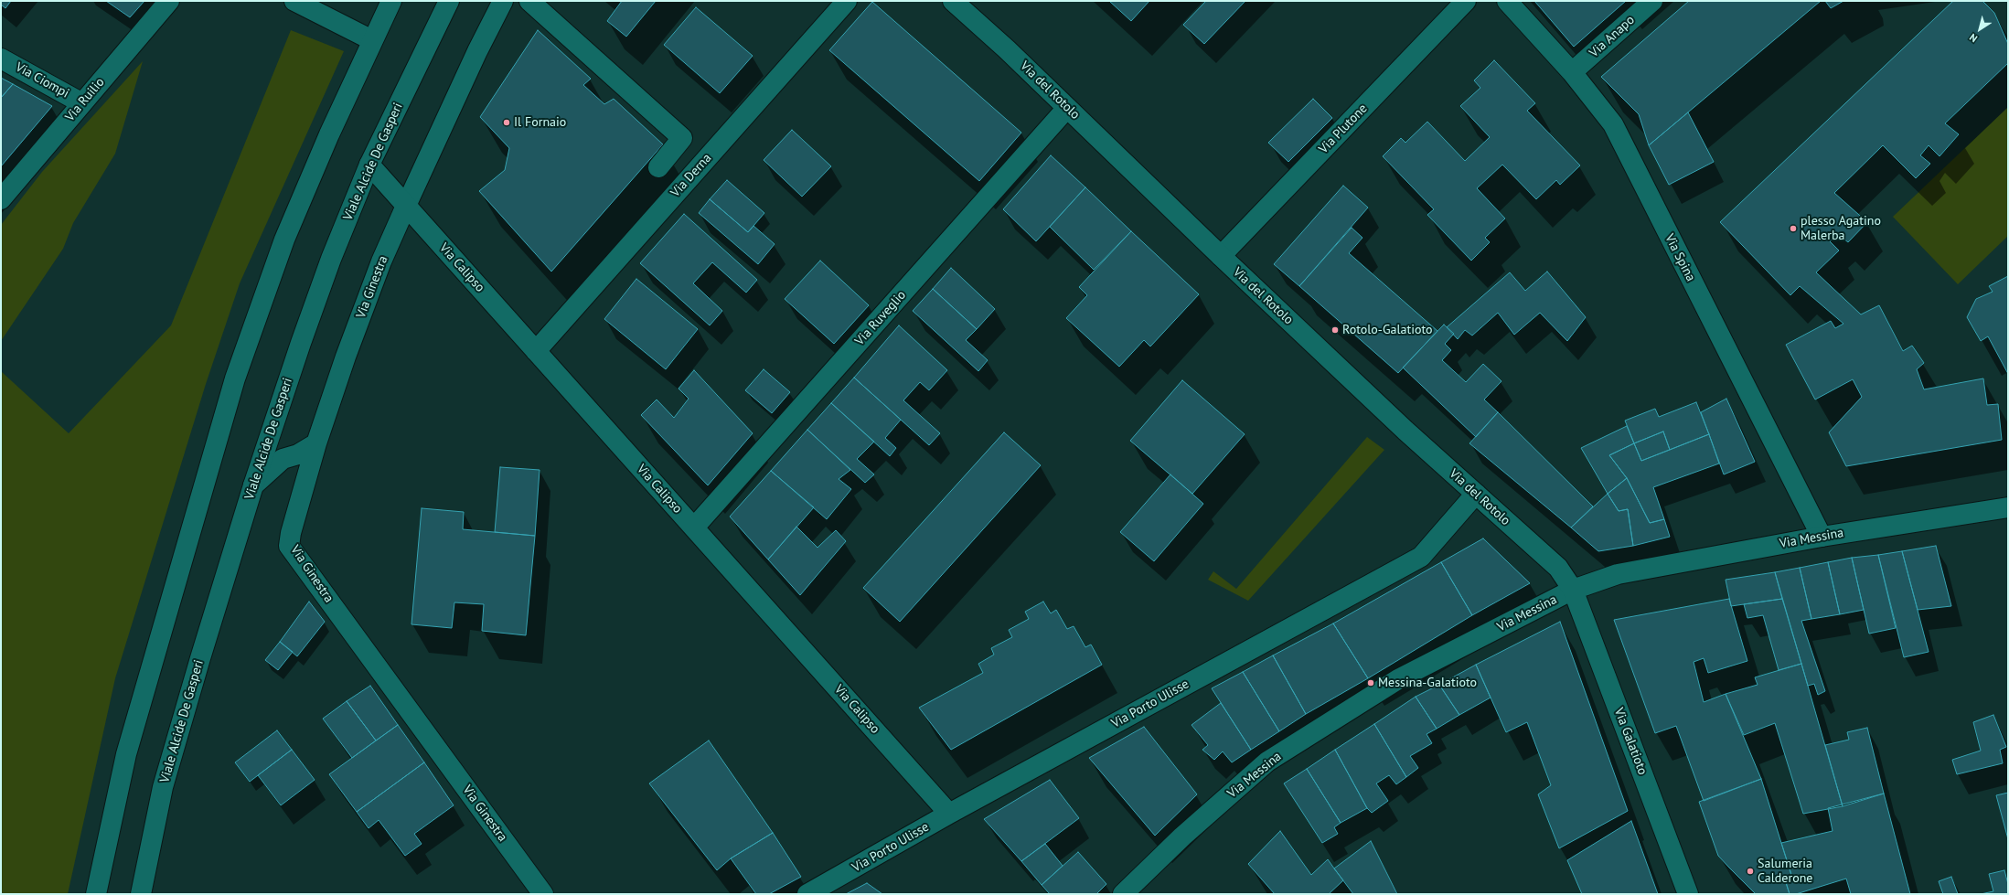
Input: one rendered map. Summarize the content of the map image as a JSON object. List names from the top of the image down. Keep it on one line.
{"streets":{"street":["Via Anapo","Via Ciompi","Via del Rotolo","Via Ruilio","Via Plutone","Viale Alcide De Gasperi","Via Derna","Via Spina","Via Calipso","Via Ginestra","Via Ruveglio","Via Messina","Via Porto Ulisse","Via Galatioto"]},"crossings":[["Via Anapo","Via Spina"],["Via Ciompi","Via Ruilio"],["Via del Rotolo","Via Plutone"],["Via del Rotolo","Via Ruveglio"],["Via del Rotolo","Via Messina"],["Via del Rotolo","Via Porto Ulisse"],["Via del Rotolo","Via Galatioto"],["Viale Alcide De Gasperi","Via Calipso"],["Via Derna","Via Calipso"],["Via Spina","Via Messina"],["Via Calipso","Via Ginestra"],["Via Calipso","Via Ruveglio"],["Via Calipso","Via Porto Ulisse"],["Via Messina","Via Galatioto"]],"places":["Il Fornaio","plesso Agatino Malerba","Rotolo-Galatioto","Messina-Galatioto","Salumeria Calderone"],"north":"bottom left"}
